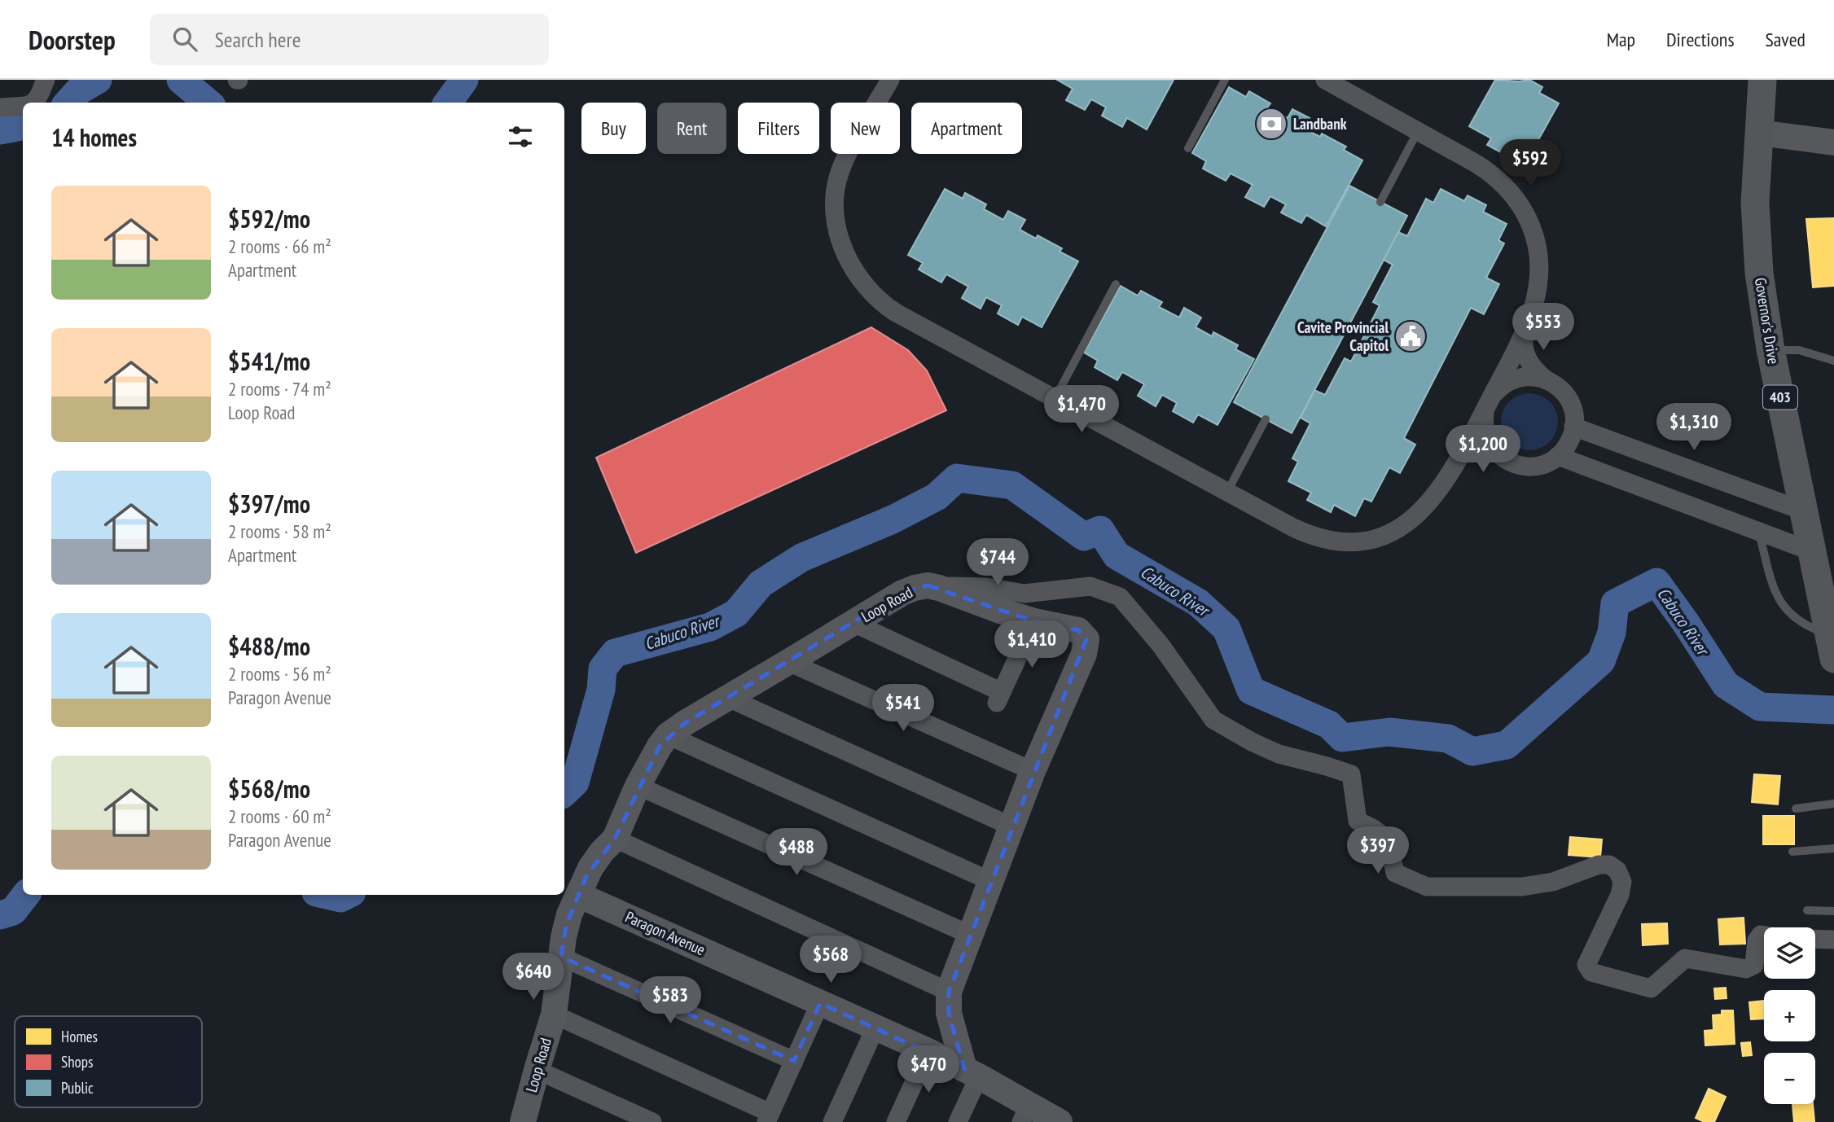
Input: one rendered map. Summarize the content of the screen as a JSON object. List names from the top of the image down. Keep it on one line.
{"streets":{"main road":["Governor's Drive","403"],"street":["Loop Road","Paragon Avenue"]},"crossings":[["Loop Road","Paragon Avenue"]],"water":["Cabuco River"],"places":{"bank":["Landbank"],"public building":["Cavite Provincial Capitol"]},"legend":["Homes","Shops","Public"],"page":{"header":"Doorstep","search":"Search here","nav":["Map","Directions","Saved"],"chip":["Buy","Rent","Filters","New","Apartment"],"heading":"14 homes","price":["$592","$553","$1,470","$1,310","$1,200","$744","$1,410","$541","$397","$488","$568","$640","$583","$470"],"list":[{"name":"$592/mo","note":"2 rooms · 66 m² · Apartment"},{"name":"$541/mo","note":"2 rooms · 74 m² · Loop Road"},{"name":"$397/mo","note":"2 rooms · 58 m² · Apartment"},{"name":"$488/mo","note":"2 rooms · 56 m² · Paragon Avenue"},{"name":"$568/mo","note":"2 rooms · 60 m² · Paragon Avenue"}],"map_buttons":["+","−"]}}
